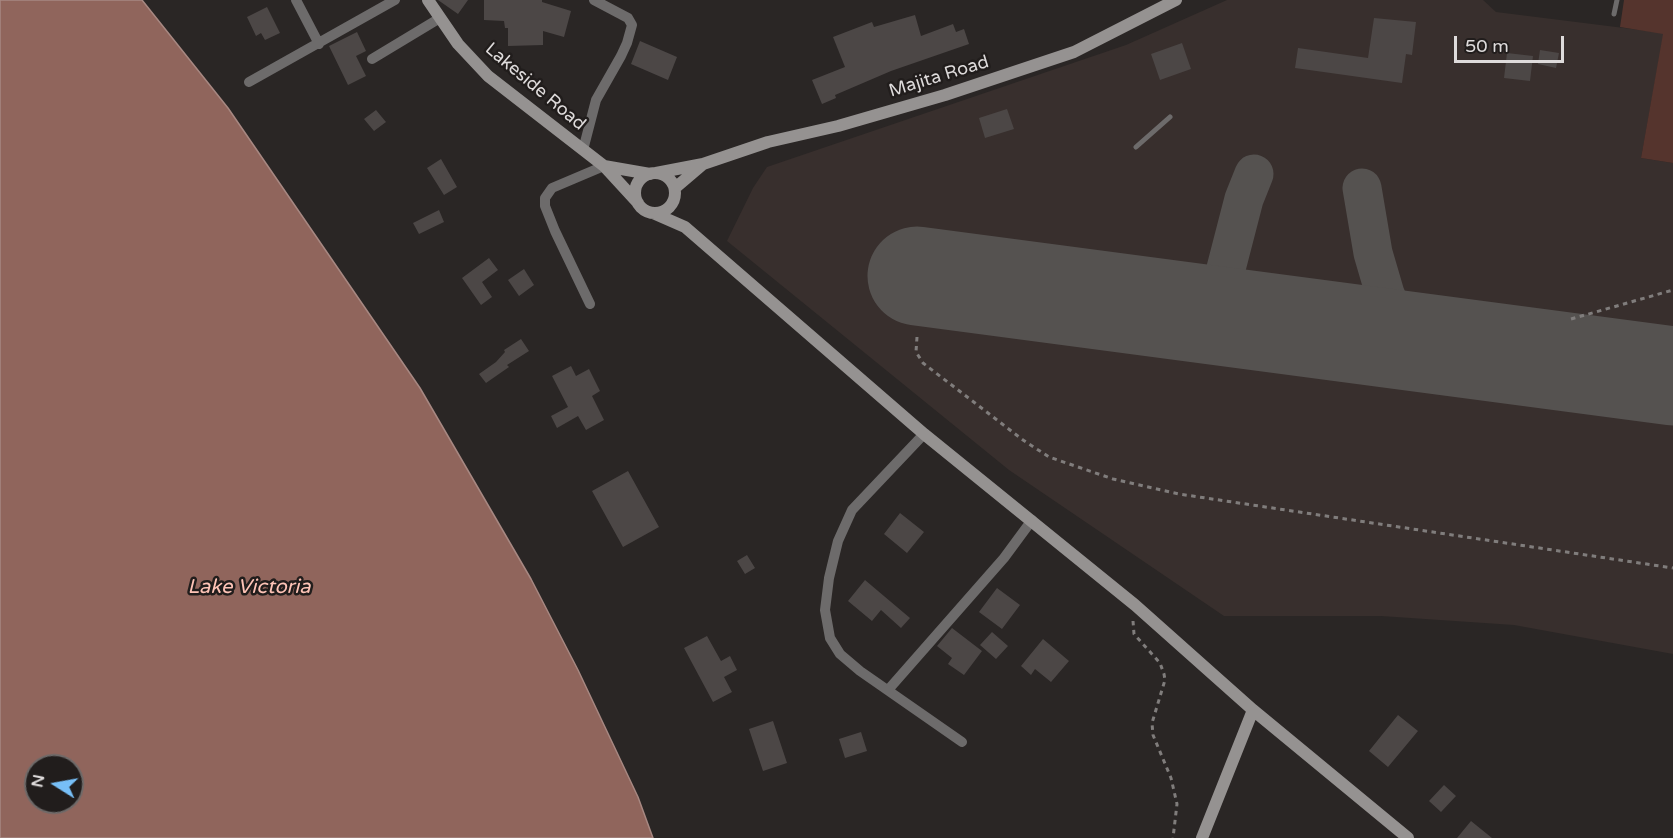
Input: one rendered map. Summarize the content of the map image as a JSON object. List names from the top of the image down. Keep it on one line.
{"streets":{"main road":["Majita Road","Lakeside Road"]},"water":["Lake Victoria"],"scale_bar":"50 m","north":"left"}
